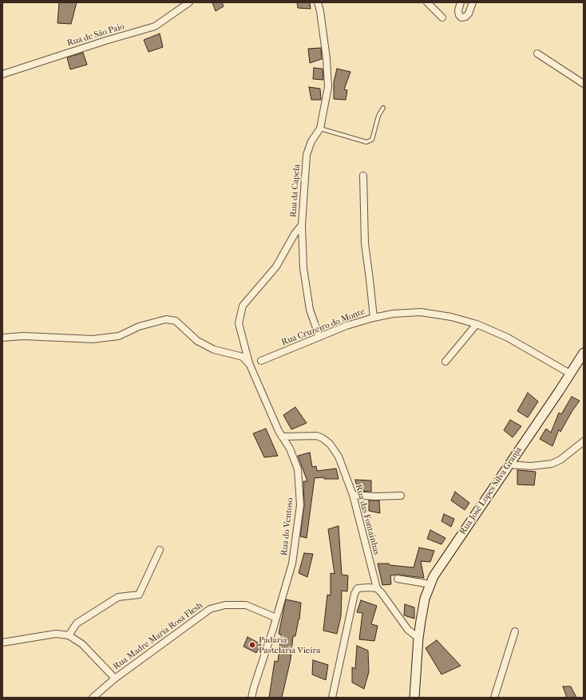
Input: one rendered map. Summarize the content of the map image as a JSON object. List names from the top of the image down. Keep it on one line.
{"streets":{"main road":["Rua José Lopes Silva Granja"],"street":["Rua de São Paio","Rua da Capela","Rua Cruzeiro do Monte","Rua das Fontainhas","Rua do Ventoso","Rua Madre Maria Rosa Flesh"]},"crossings":[["Rua da Capela","Rua do Ventoso"],["Rua Cruzeiro do Monte","Rua José Lopes Silva Granja"],["Rua José Lopes Silva Granja","Rua das Fontainhas"],["Rua das Fontainhas","Rua do Ventoso"],["Rua do Ventoso","Rua Madre Maria Rosa Flesh"]],"places":["Padaria Pastelaria Vieira"]}
